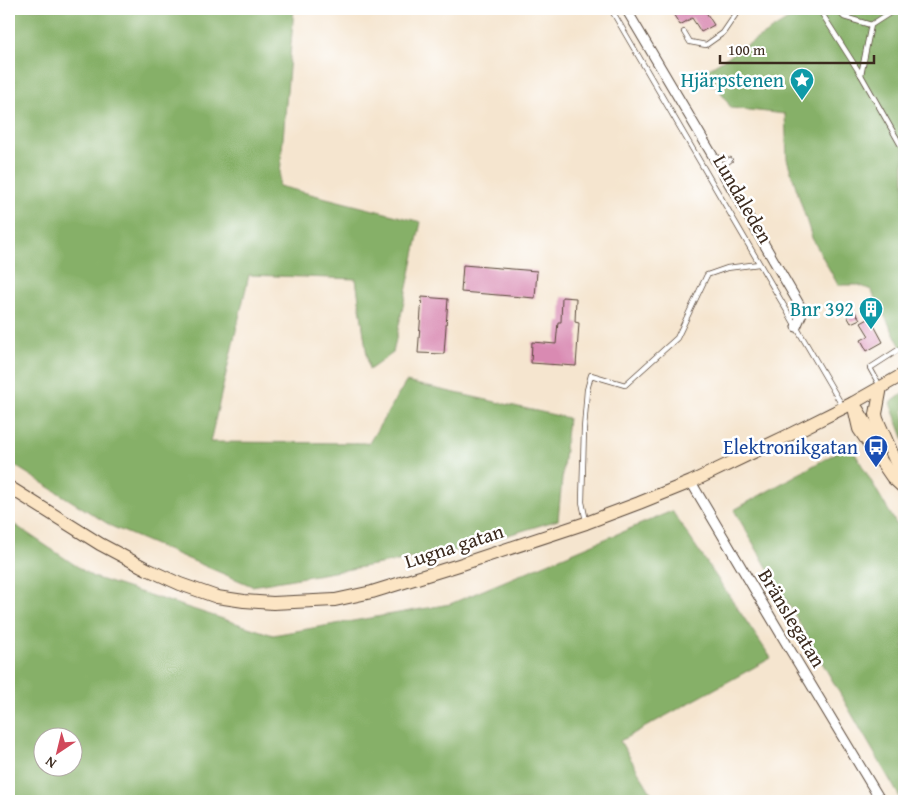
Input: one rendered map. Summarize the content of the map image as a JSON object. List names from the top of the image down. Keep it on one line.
{"streets":{"main road":["Lundaleden","Lugna gatan"],"street":["Bränslegatan"]},"crossings":[["Lundaleden","Lugna gatan"],["Lugna gatan","Bränslegatan"]],"places":{"place":["Hjärpstenen"],"building":["Bnr 392"],"bus stop":["Elektronikgatan"]},"scale_bar":"100 m","north":"bottom left"}
